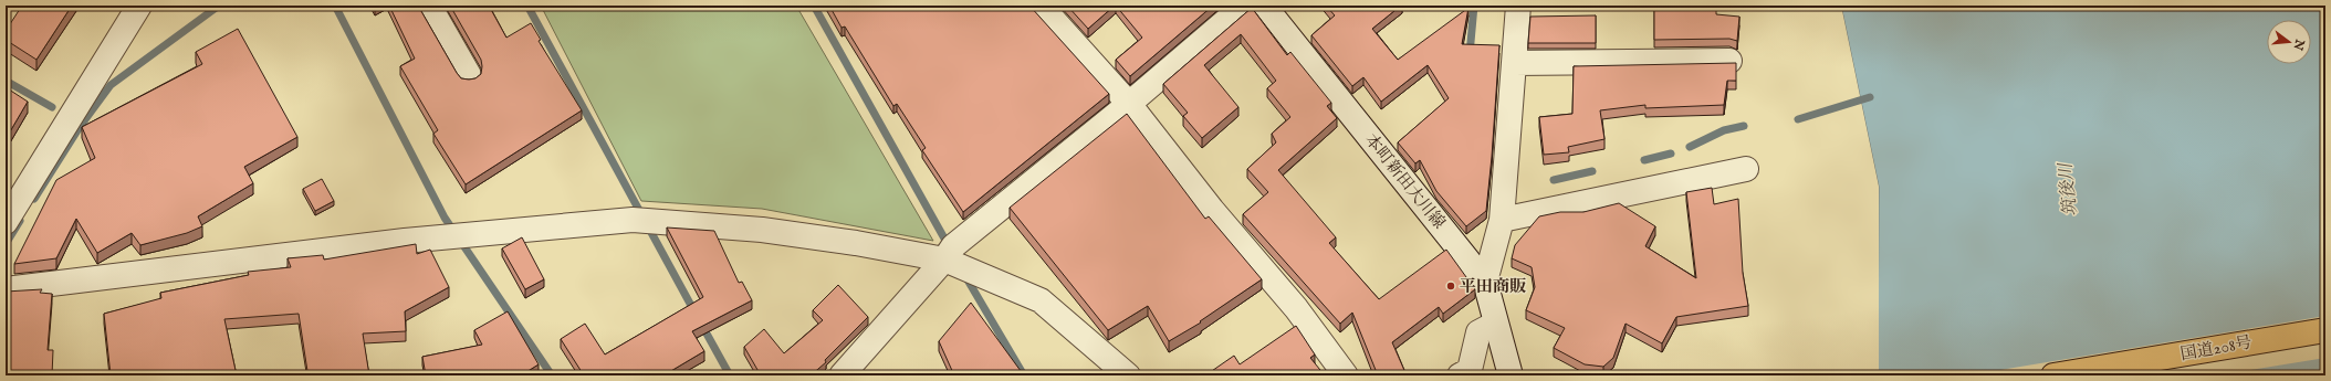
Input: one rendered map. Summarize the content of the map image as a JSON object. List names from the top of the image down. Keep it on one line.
{"streets":{"highway":["国道208号"],"street":["本町新田大川線"]},"water":["筑後川"],"places":["平田商販"],"north":"right"}
